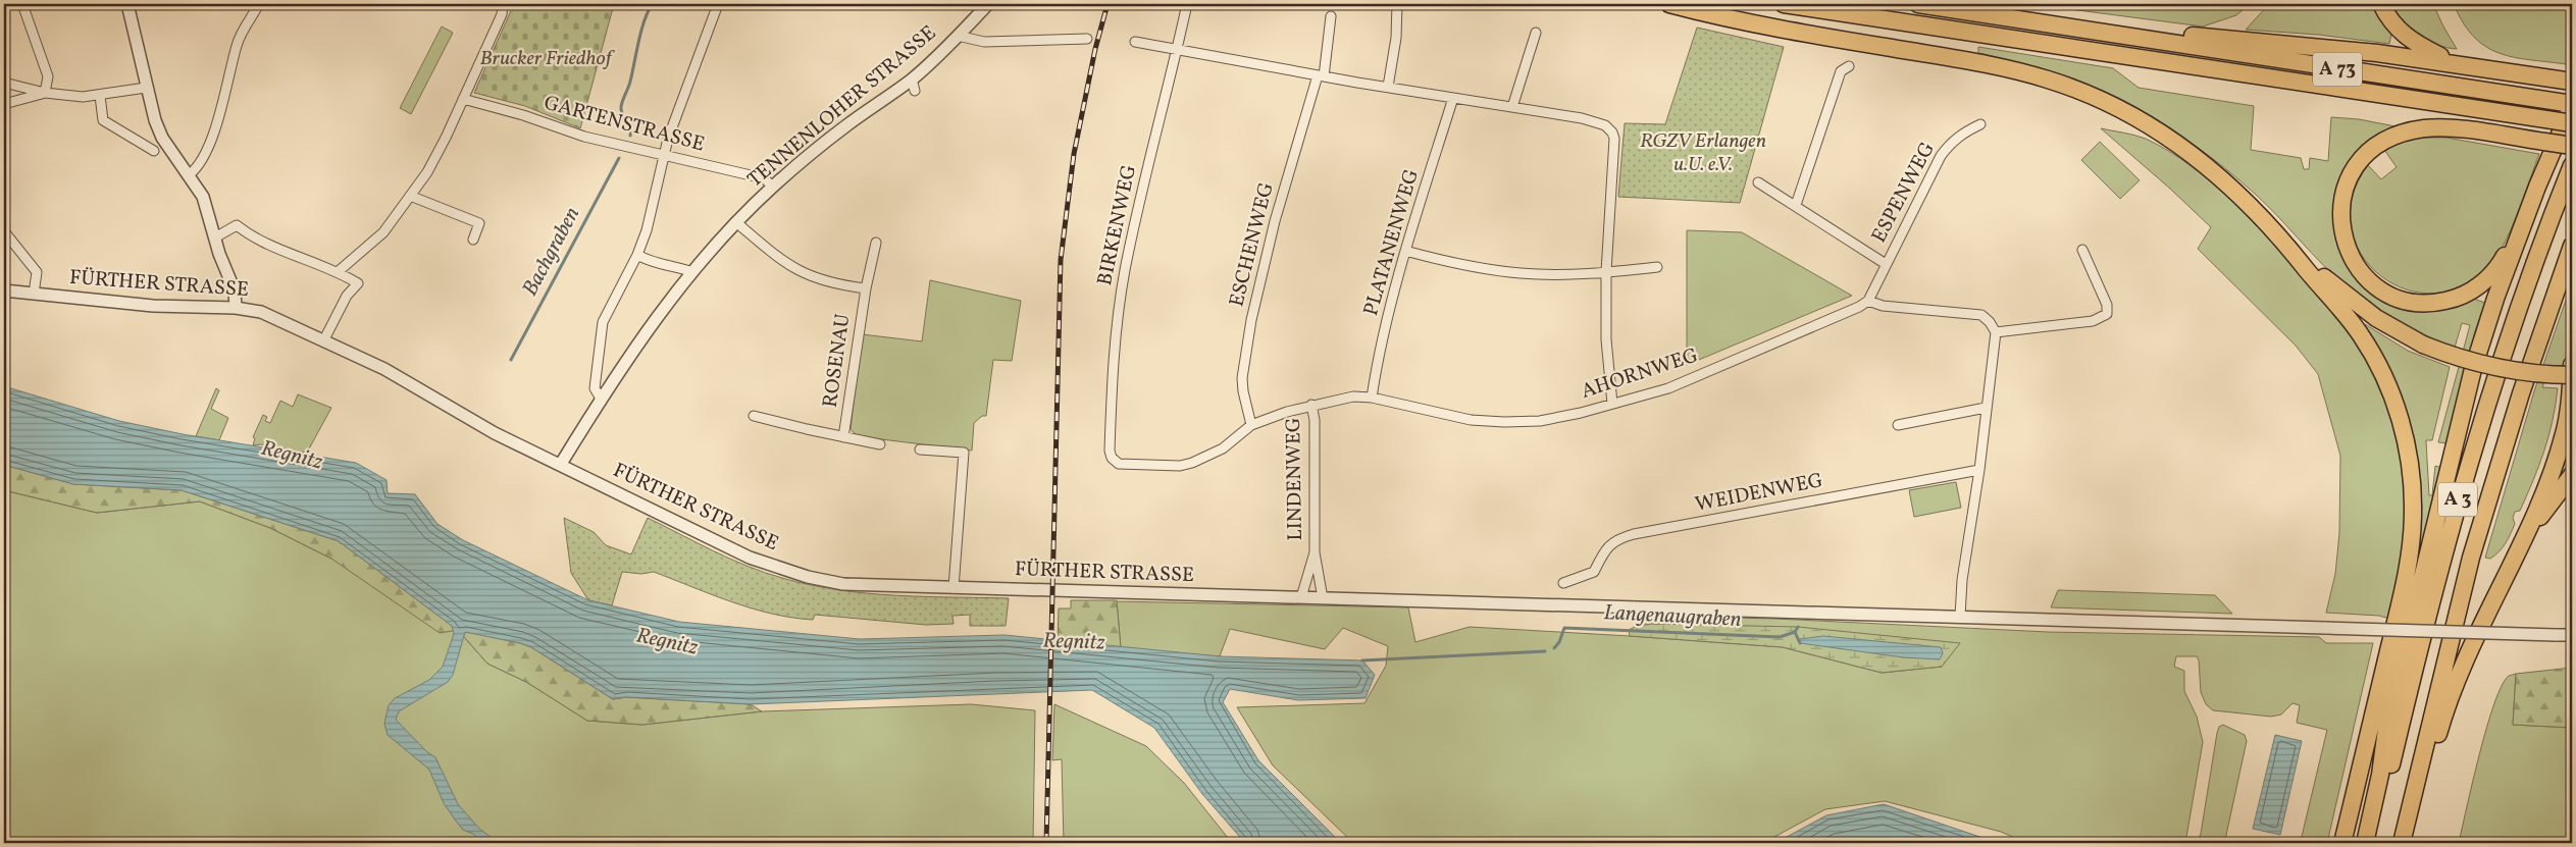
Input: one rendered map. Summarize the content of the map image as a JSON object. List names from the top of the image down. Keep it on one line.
{"streets":{"highway":["A 73","A 3"],"street":["TENNENLOHER STRASSE","GARTENSTRASSE","ESPENWEG","BIRKENWEG","PLATANENWEG","ESCHENWEG","FÜRTHER STRASSE","ROSENAU","AHORNWEG","LINDENWEG","WEIDENWEG"]},"crossings":[["TENNENLOHER STRASSE","GARTENSTRASSE"],["TENNENLOHER STRASSE","FÜRTHER STRASSE"],["TENNENLOHER STRASSE","ROSENAU"],["ESPENWEG","AHORNWEG"],["BIRKENWEG","AHORNWEG"],["PLATANENWEG","AHORNWEG"],["ESCHENWEG","AHORNWEG"],["FÜRTHER STRASSE","LINDENWEG"],["AHORNWEG","LINDENWEG"]],"water":["Bachgraben","Regnitz","Langenaugraben"],"parks":["Brucker Friedhof","RGZV Erlangen u.U. e.V."]}
